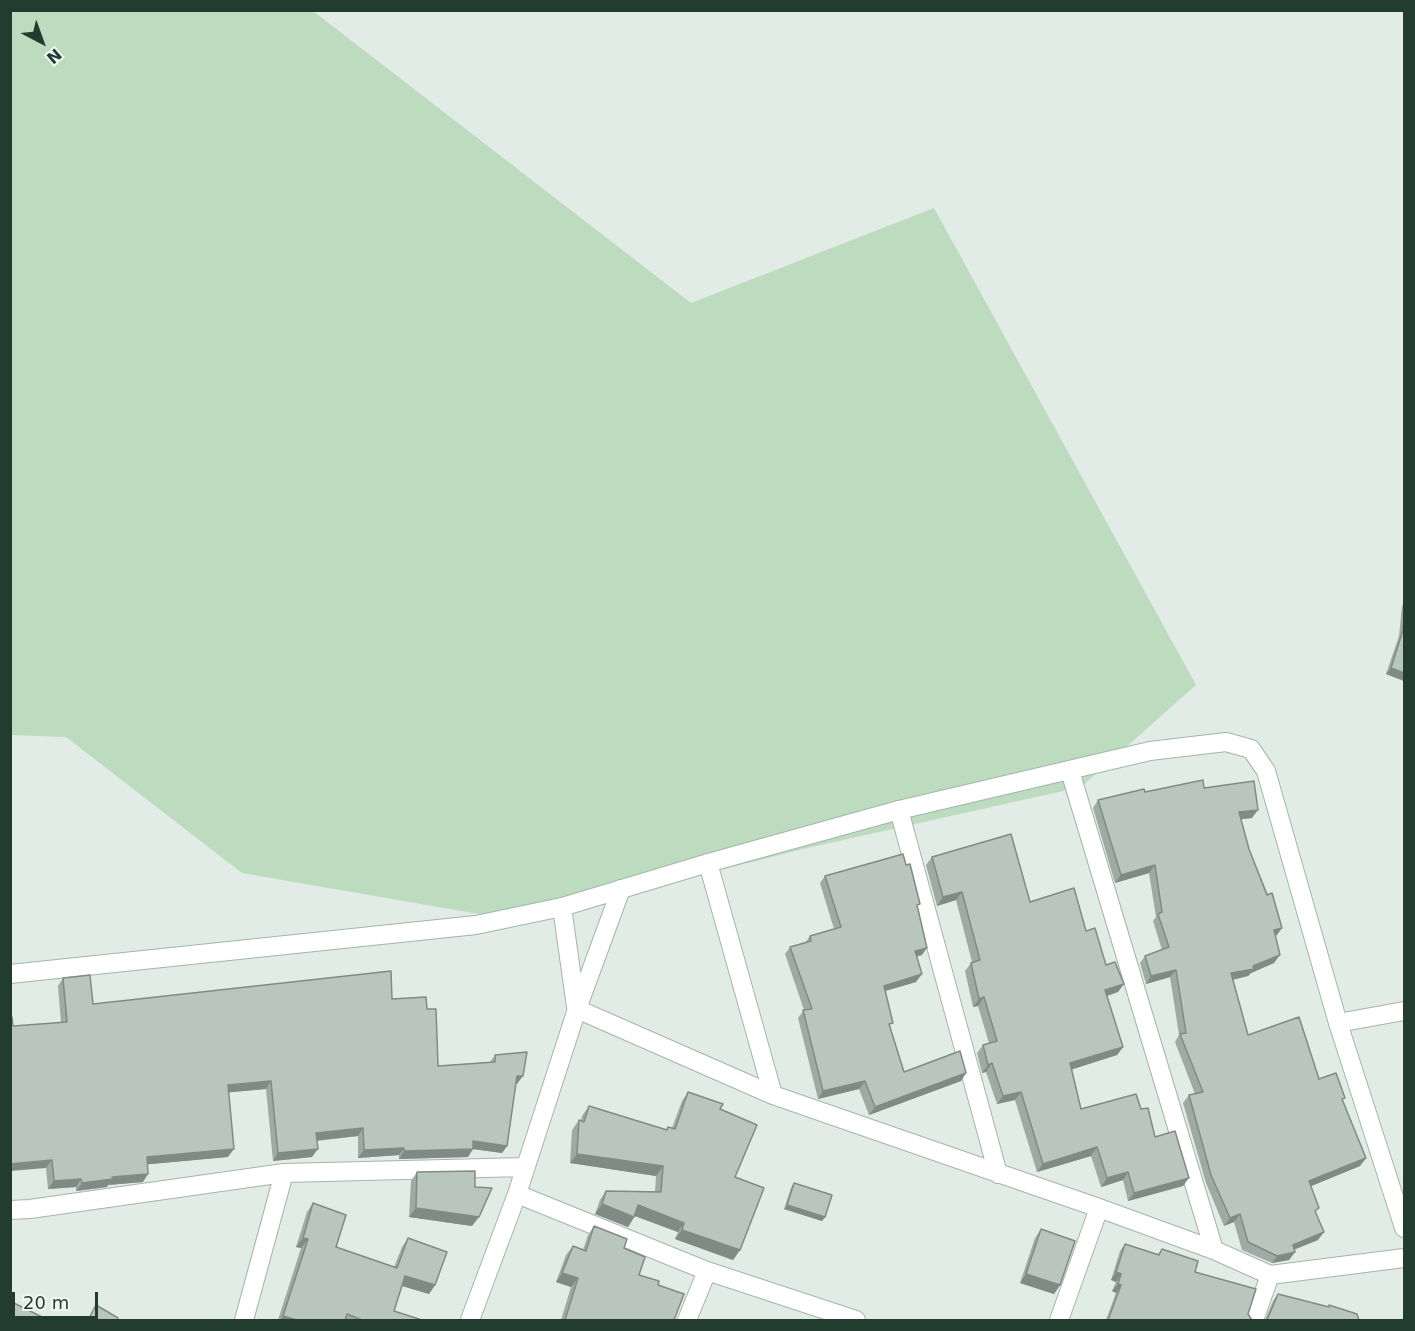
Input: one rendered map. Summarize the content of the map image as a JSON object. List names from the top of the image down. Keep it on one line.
{"scale_bar":"20 m","north":"bottom right"}
